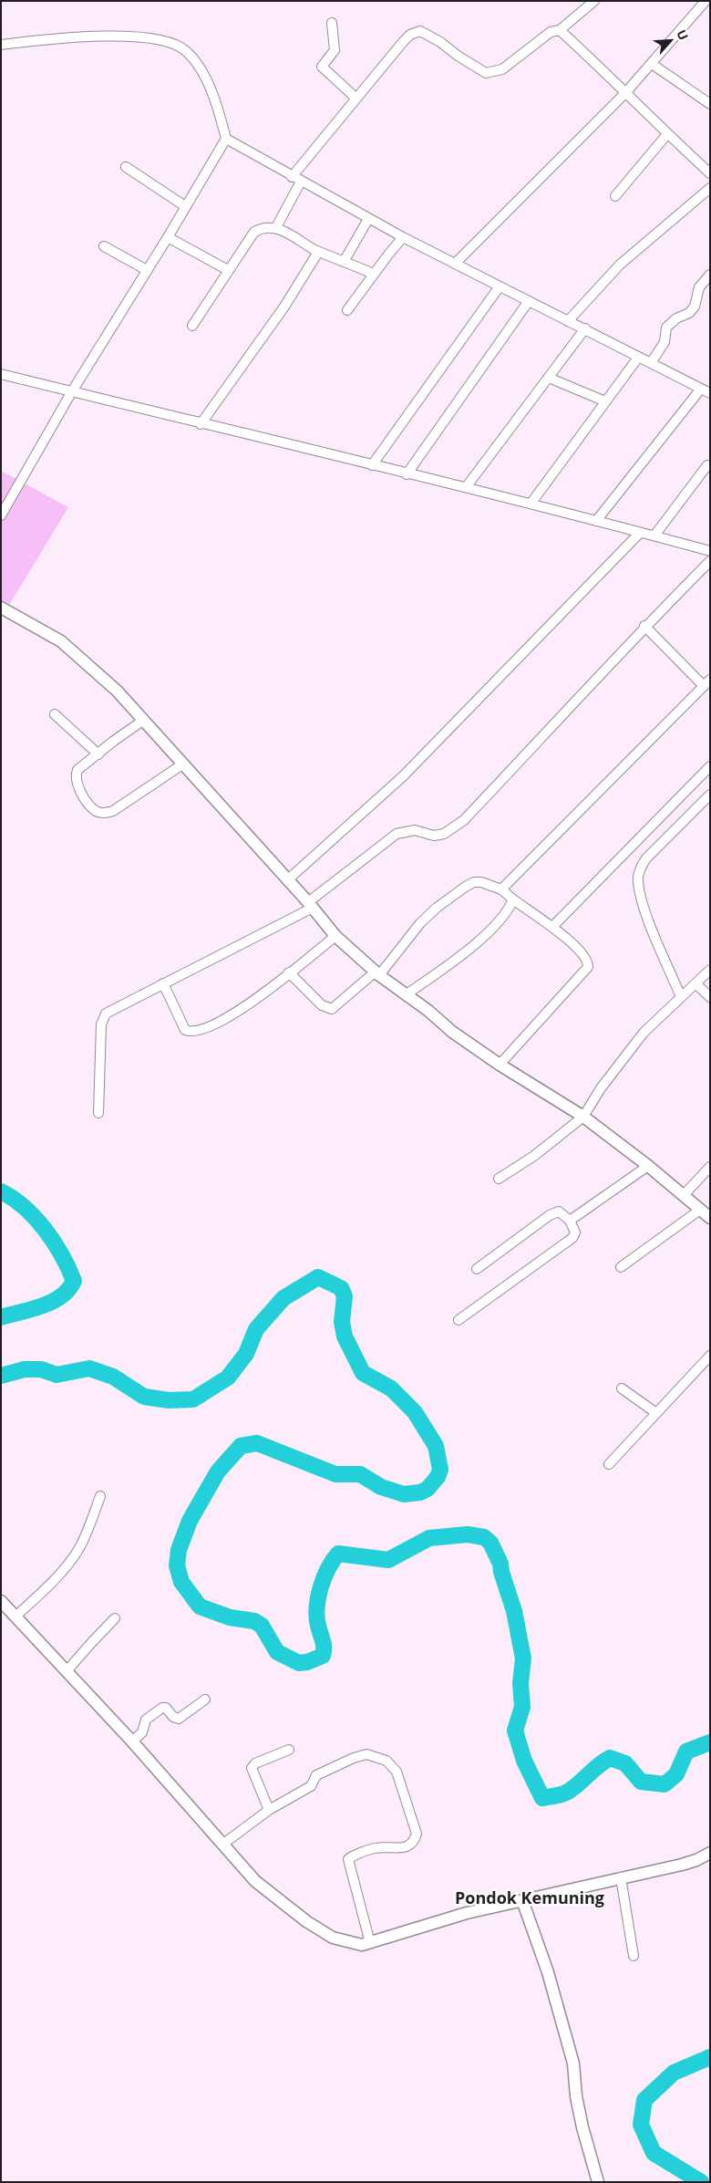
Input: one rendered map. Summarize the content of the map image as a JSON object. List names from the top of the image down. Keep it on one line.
{"districts":["Pondok Kemuning"],"north":"top right"}
